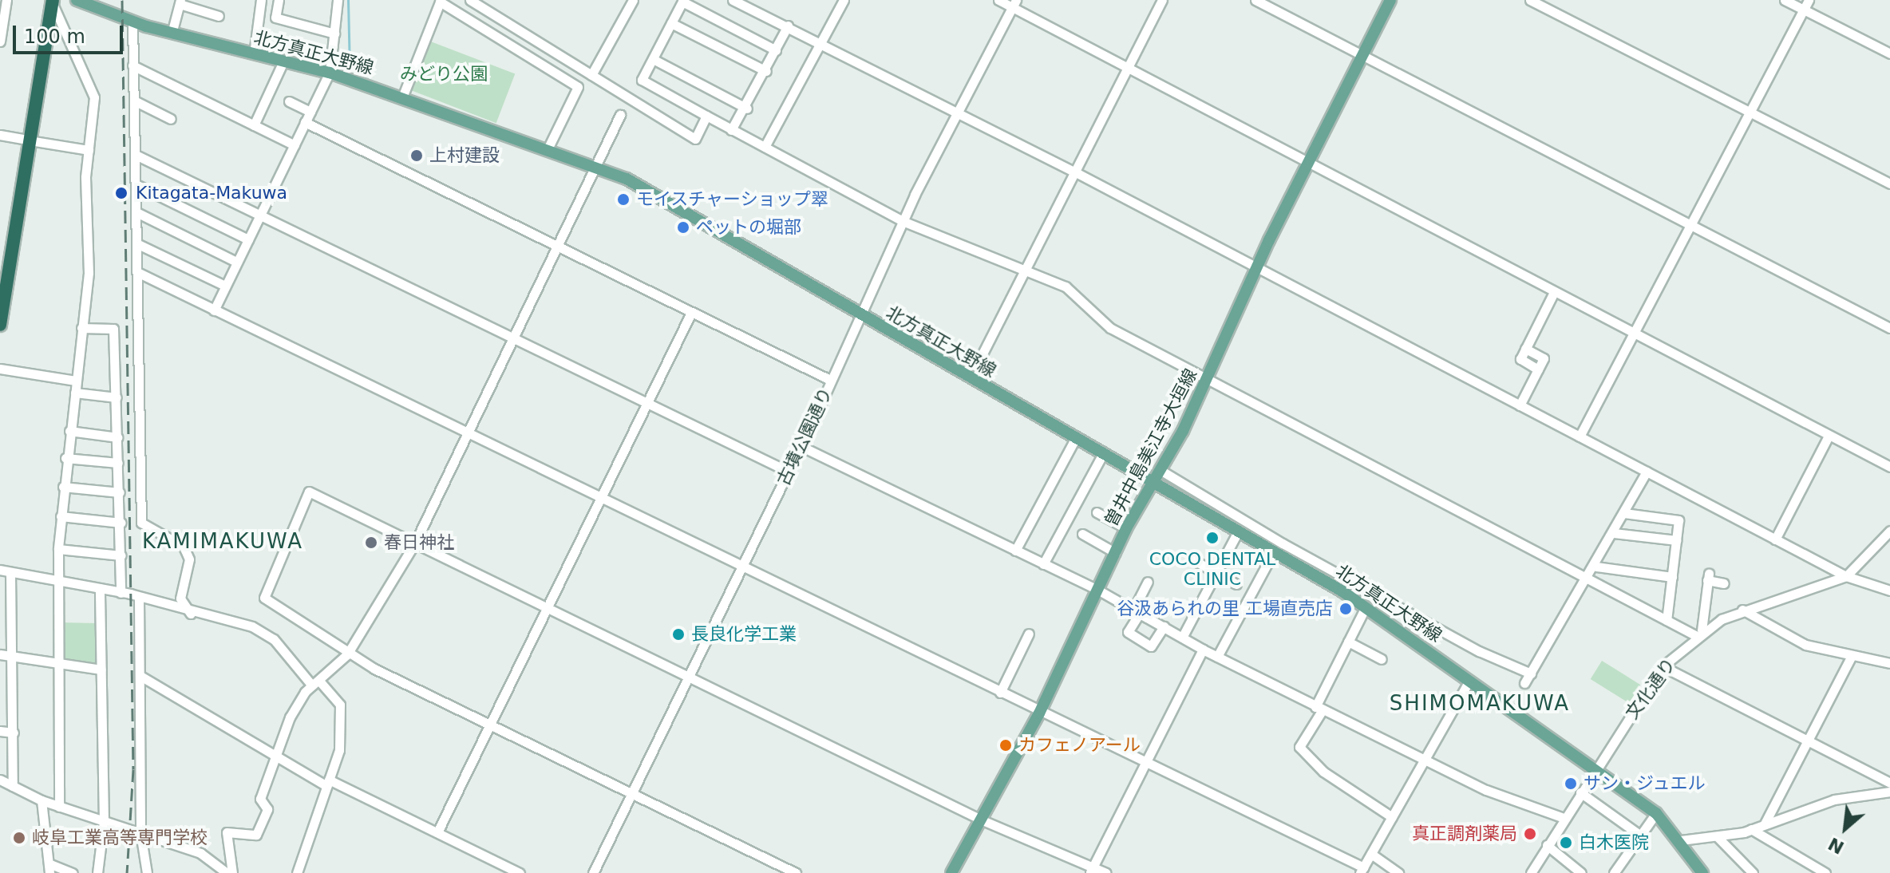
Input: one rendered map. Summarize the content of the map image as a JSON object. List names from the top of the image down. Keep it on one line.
{"streets":{"main road":["北方真正大野線","曽井中島美江寺大垣線"],"street":["古墳公園通り","文化通り"]},"crossings":[["北方真正大野線","古墳公園通り"],["北方真正大野線","曽井中島美江寺大垣線"],["北方真正大野線","文化通り"]],"districts":["KAMIMAKUWA","SHIMOMAKUWA"],"parks":["みどり公園"],"places":["上村建設","Kitagata-Makuwa","モイスチャーショップ翠","ペットの堀部","COCO DENTAL CLINIC","春日神社","谷汲あられの里 工場直売店","長良化学工業","カフェノアール","サン・ジュエル","真正調剤薬局","岐阜工業高等専門学校","白木医院"],"scale_bar":"100 m","north":"bottom left"}
